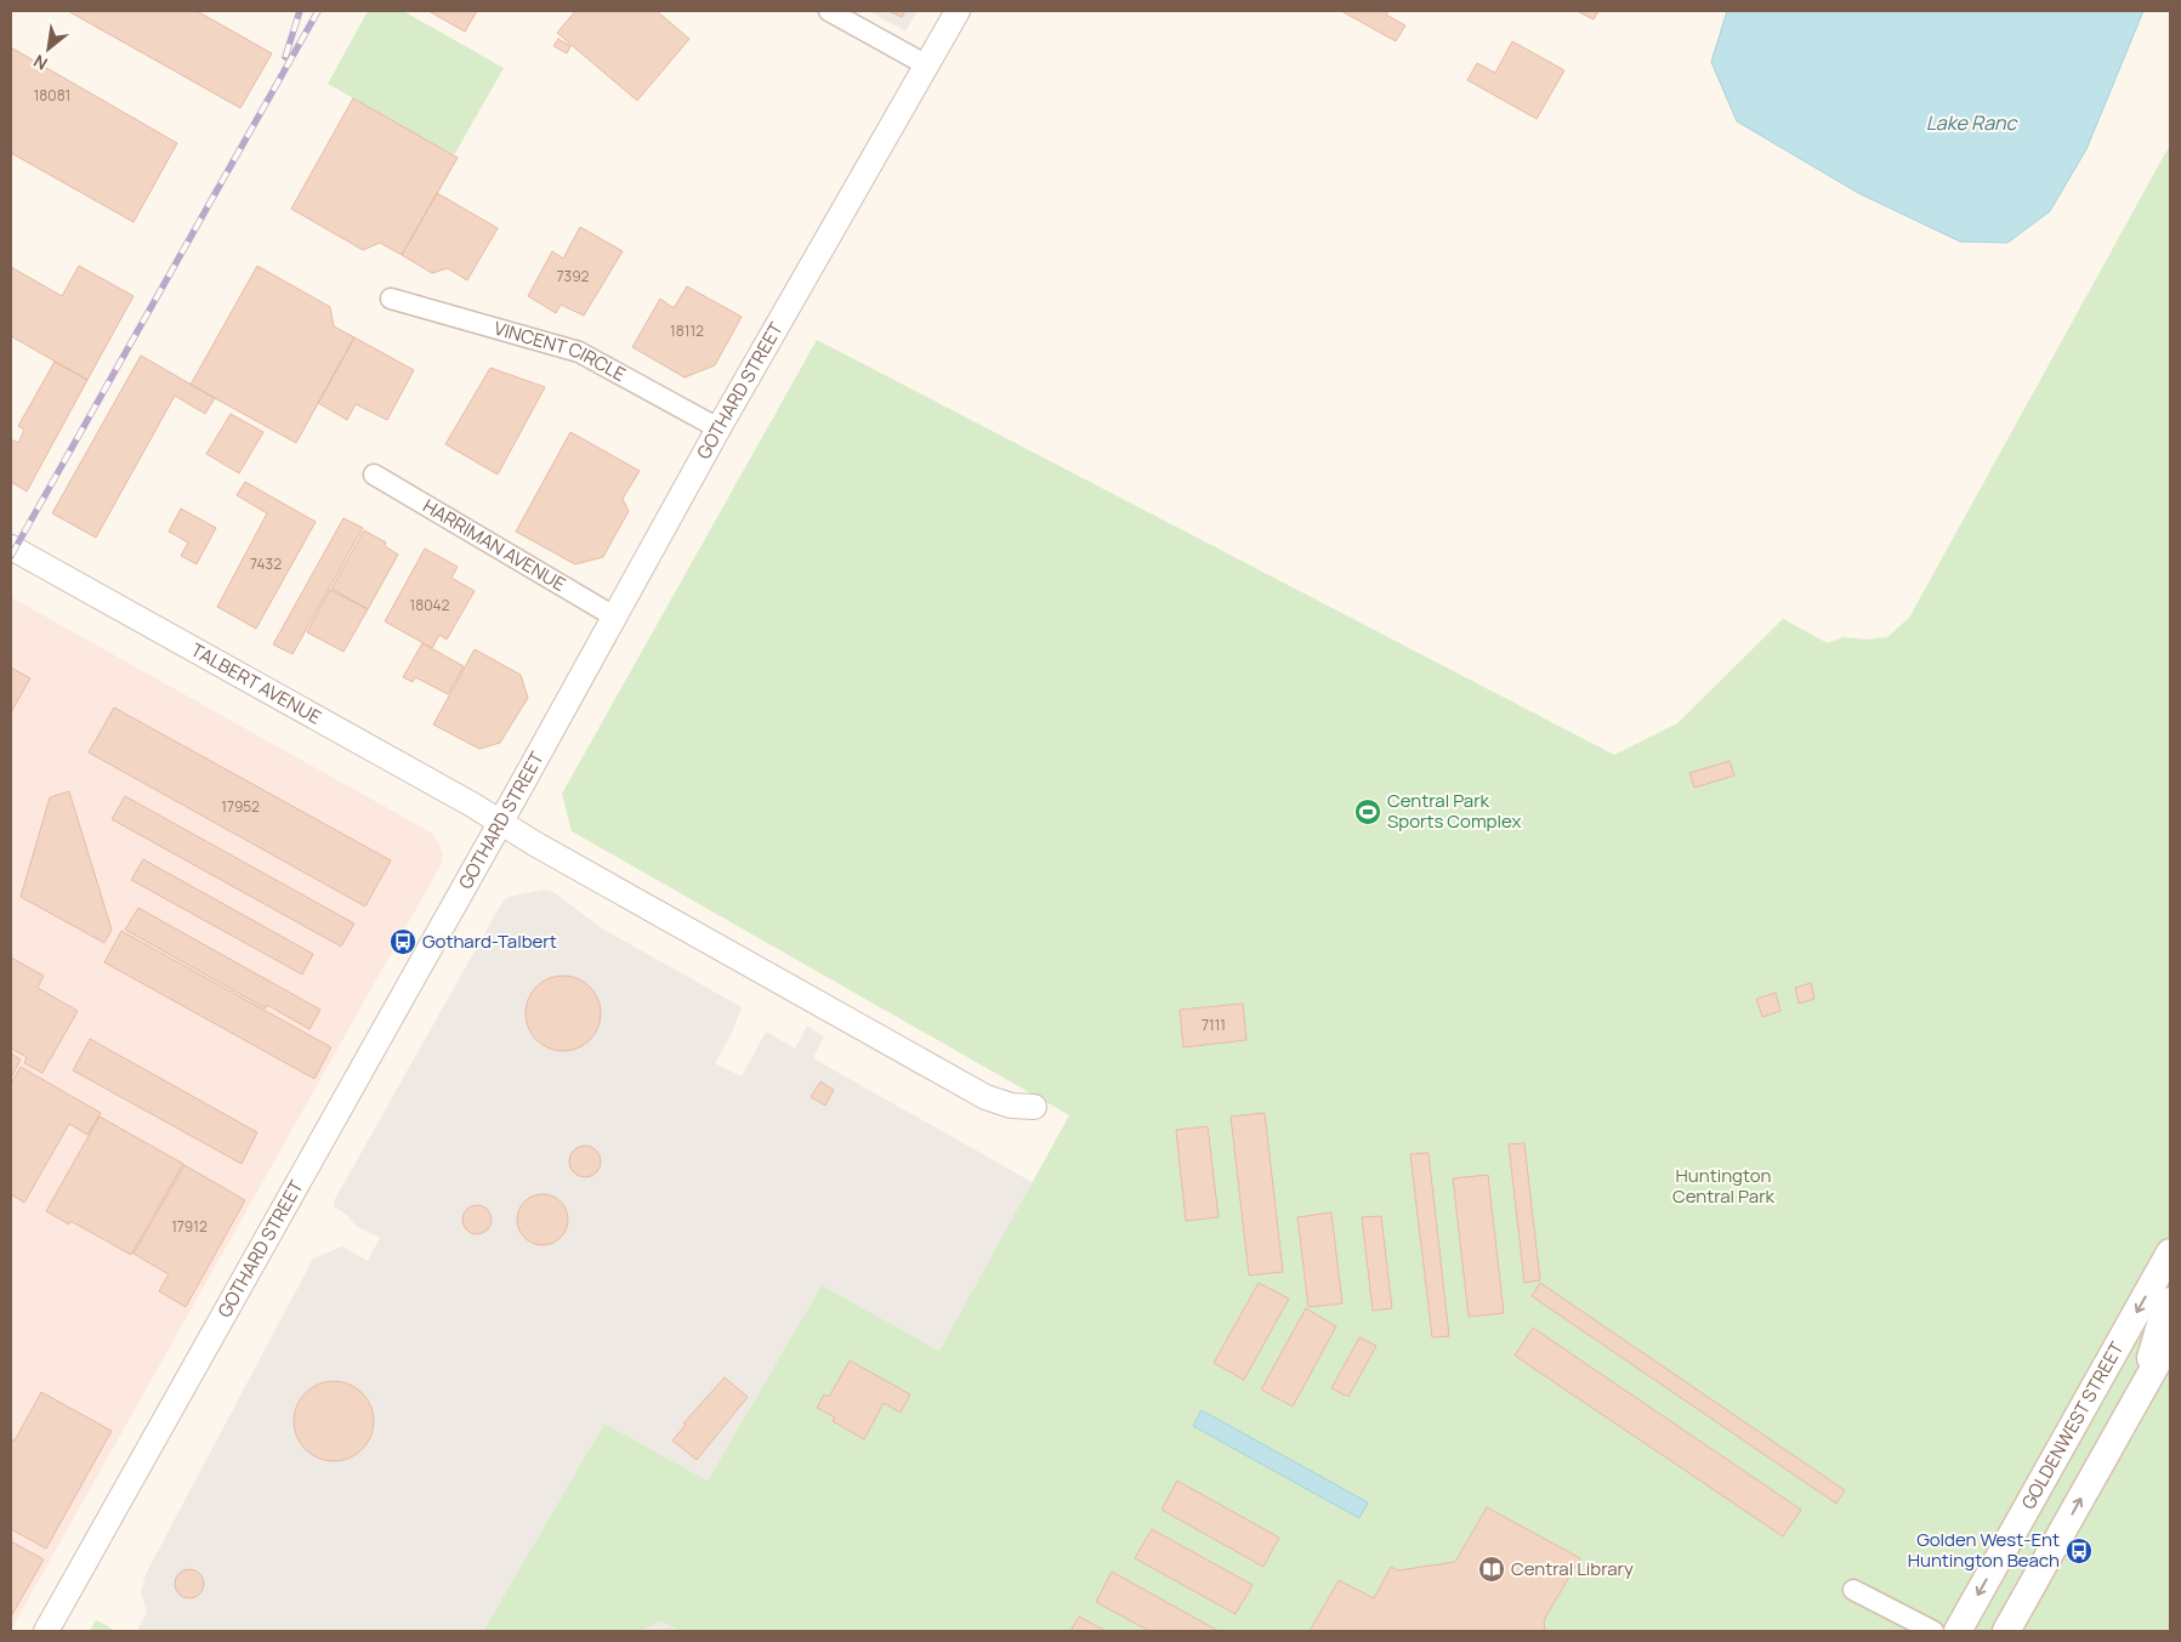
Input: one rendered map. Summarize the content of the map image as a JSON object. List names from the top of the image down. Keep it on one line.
{"streets":{"main road":["GOLDENWEST STREET"],"street":["VINCENT CIRCLE","GOTHARD STREET","HARRIMAN AVENUE","TALBERT AVENUE"]},"crossings":[["VINCENT CIRCLE","GOTHARD STREET"],["GOTHARD STREET","HARRIMAN AVENUE"],["GOTHARD STREET","TALBERT AVENUE"]],"water":["Lake Ranc"],"parks":["Huntington Central Park"],"places":{"sports":["Central Park Sports Complex"],"bus stop":["Gothard-Talbert","Golden West-Ent Huntington Beach"],"library":["Central Library"]},"house_numbers":["18081","7392","18112","7432","18042","17952","7111","17912"],"north":"bottom left"}
